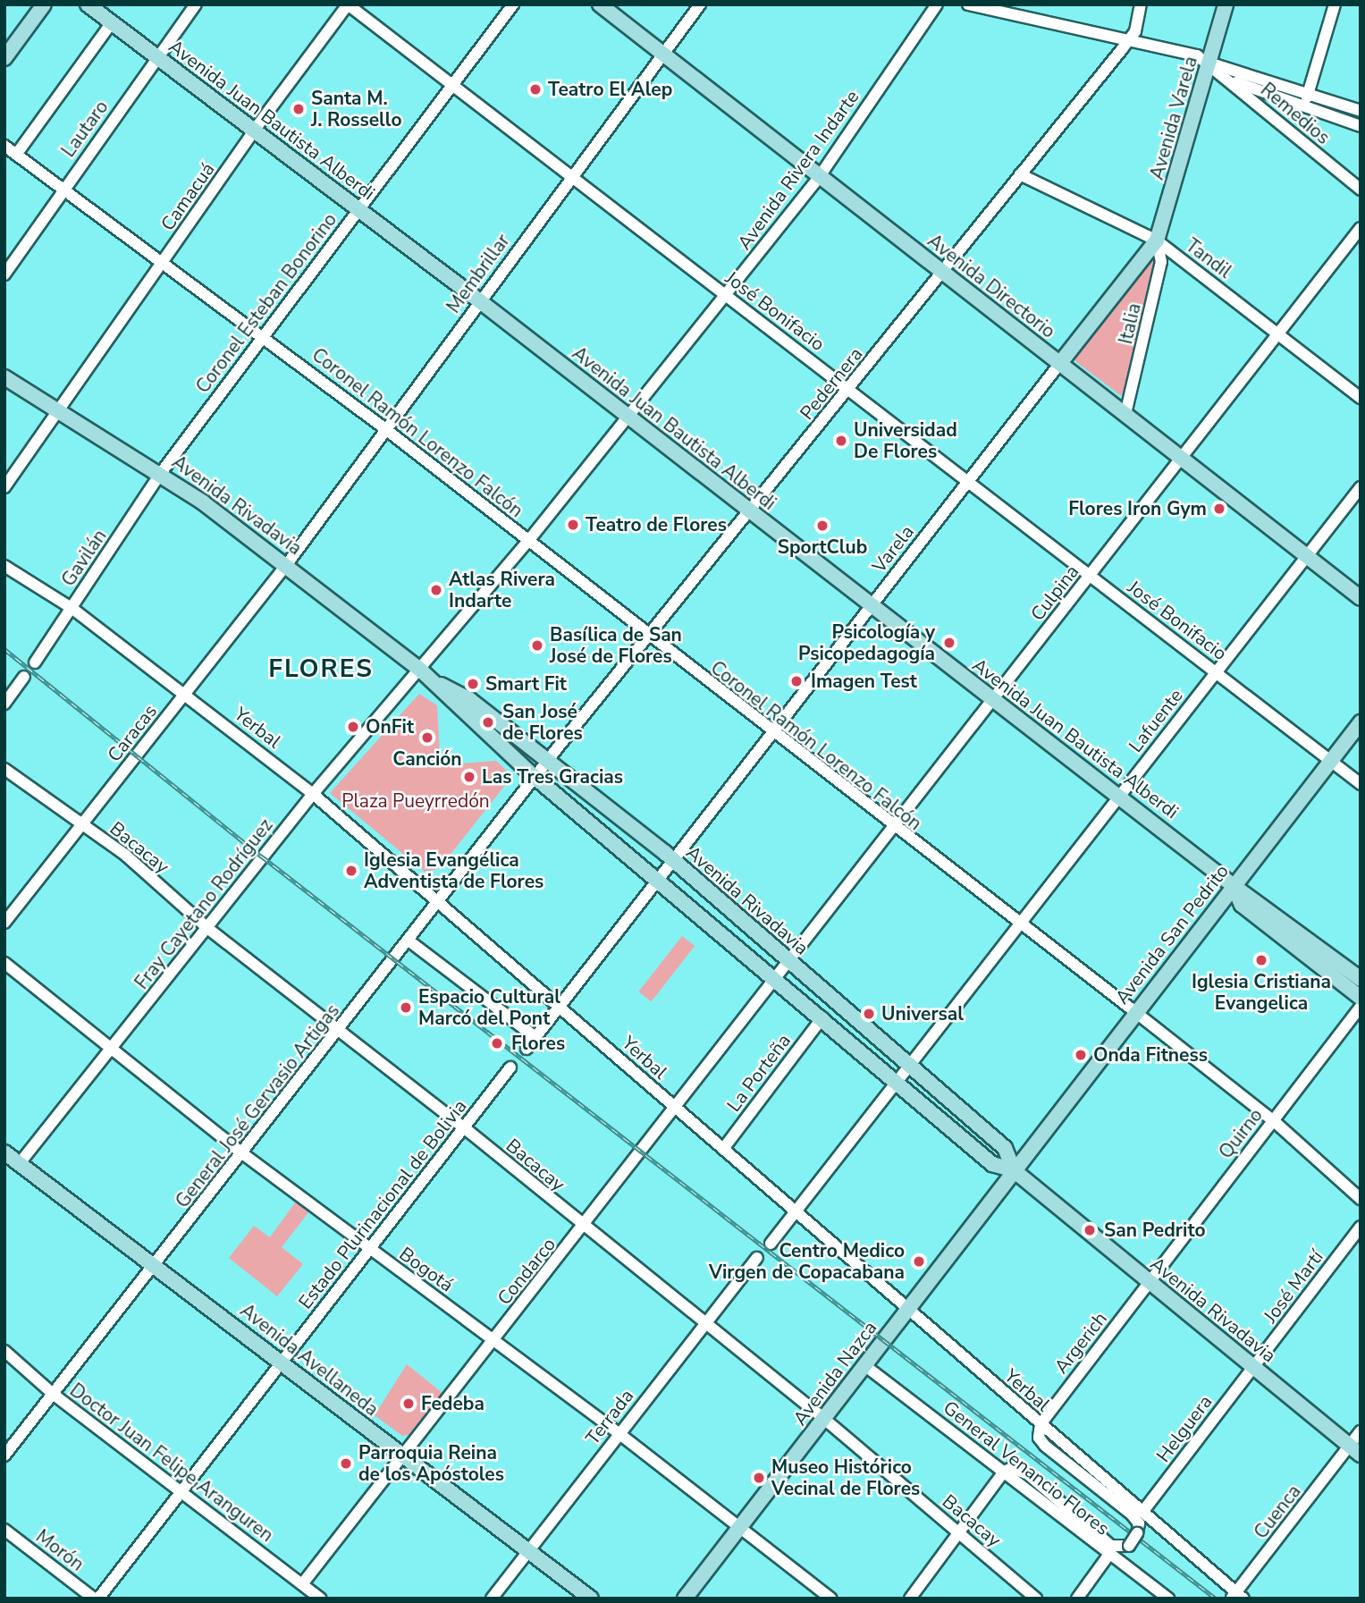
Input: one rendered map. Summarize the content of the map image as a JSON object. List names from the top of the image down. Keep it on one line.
{"streets":{"main road":["Avenida Varela","Avenida Juan Bautista Alberdi","Avenida Directorio","Avenida Rivadavia","Varela","Avenida San Pedrito","Avenida Avellaneda","Avenida Nazca"],"street":["Remedios","Lautaro","Avenida Rivera Indarte","Camacuá","Tandil","Membrillar","Coronel Esteban Bonorino","José Bonifacio","Italia","Pedernera","Coronel Ramón Lorenzo Falcón","Gavilán","Culpina","Lafuente","Yerbal","Caracas","Bacacay","Fray Cayetano Rodríguez","La Porteña","General José Gervasio Artigas","Quirno","Estado Plurinacional de Bolivia","Bogotá","Condarco","José Martí","Argerich","Terrada","Helguera","Doctor Juan Felipe Aranguren","General Venancio Flores","Cuenca","Morón"]},"crossings":[["Remedios","Avenida Varela"],["Avenida Varela","Tandil"],["Avenida Varela","Italia"],["Avenida Varela","Varela"],["Avenida Juan Bautista Alberdi","Lautaro"],["Avenida Juan Bautista Alberdi","Avenida Rivera Indarte"],["Avenida Juan Bautista Alberdi","Camacuá"],["Avenida Juan Bautista Alberdi","Membrillar"],["Avenida Juan Bautista Alberdi","Coronel Esteban Bonorino"],["Avenida Juan Bautista Alberdi","Pedernera"],["Avenida Juan Bautista Alberdi","Varela"],["Avenida Juan Bautista Alberdi","Culpina"],["Avenida Juan Bautista Alberdi","Lafuente"],["Avenida Juan Bautista Alberdi","Avenida San Pedrito"],["Lautaro","Coronel Ramón Lorenzo Falcón"],["Avenida Rivera Indarte","Avenida Directorio"],["Avenida Rivera Indarte","José Bonifacio"],["Avenida Rivera Indarte","Coronel Ramón Lorenzo Falcón"],["Avenida Rivera Indarte","Avenida Rivadavia"],["Avenida Rivera Indarte","Fray Cayetano Rodríguez"],["Camacuá","José Bonifacio"],["Camacuá","Coronel Ramón Lorenzo Falcón"],["Camacuá","Avenida Rivadavia"],["Tandil","Italia"],["Tandil","Pedernera"],["Tandil","Varela"],["Tandil","Culpina"],["Membrillar","Avenida Directorio"],["Membrillar","José Bonifacio"],["Membrillar","Coronel Ramón Lorenzo Falcón"],["Membrillar","Avenida Rivadavia"],["Membrillar","Caracas"],["Avenida Directorio","Italia"],["Avenida Directorio","Pedernera"],["Avenida Directorio","Varela"],["Avenida Directorio","Culpina"],["Avenida Directorio","Lafuente"],["Coronel Esteban Bonorino","José Bonifacio"],["Coronel Esteban Bonorino","Coronel Ramón Lorenzo Falcón"],["Coronel Esteban Bonorino","Avenida Rivadavia"],["Coronel Esteban Bonorino","Gavilán"],["José Bonifacio","Pedernera"],["José Bonifacio","Varela"],["José Bonifacio","Culpina"],["José Bonifacio","Lafuente"],["José Bonifacio","Avenida San Pedrito"],["Italia","Varela"],["Pedernera","Coronel Ramón Lorenzo Falcón"],["Pedernera","Avenida Rivadavia"],["Pedernera","General José Gervasio Artigas"],["Coronel Ramón Lorenzo Falcón","Varela"],["Coronel Ramón Lorenzo Falcón","Culpina"],["Coronel Ramón Lorenzo Falcón","Lafuente"],["Coronel Ramón Lorenzo Falcón","Avenida San Pedrito"],["Coronel Ramón Lorenzo Falcón","Quirno"],["Avenida Rivadavia","Varela"],["Avenida Rivadavia","Gavilán"],["Avenida Rivadavia","Culpina"],["Avenida Rivadavia","Lafuente"],["Avenida Rivadavia","Caracas"],["Avenida Rivadavia","Fray Cayetano Rodríguez"],["Avenida Rivadavia","Avenida San Pedrito"],["Avenida Rivadavia","La Porteña"],["Avenida Rivadavia","General José Gervasio Artigas"],["Avenida Rivadavia","Quirno"],["Avenida Rivadavia","Condarco"],["Avenida Rivadavia","José Martí"],["Avenida Rivadavia","Argerich"],["Avenida Rivadavia","Avenida Nazca"],["Avenida Rivadavia","Helguera"],["Avenida Rivadavia","Cuenca"],["Gavilán","Yerbal"],["Culpina","Condarco"],["Yerbal","Caracas"],["Yerbal","Fray Cayetano Rodríguez"],["Yerbal","La Porteña"],["Yerbal","General José Gervasio Artigas"],["Yerbal","Condarco"],["Yerbal","Argerich"],["Yerbal","Avenida Nazca"],["Yerbal","Helguera"],["Yerbal","Cuenca"],["Caracas","Bacacay"],["Bacacay","Fray Cayetano Rodríguez"],["Bacacay","General José Gervasio Artigas"],["Bacacay","Estado Plurinacional de Bolivia"],["Bacacay","Condarco"],["Bacacay","Avenida Nazca"],["Bacacay","Terrada"],["Fray Cayetano Rodríguez","Bogotá"],["Fray Cayetano Rodríguez","Avenida Avellaneda"],["Avenida San Pedrito","Avenida Nazca"],["General José Gervasio Artigas","Bogotá"],["General José Gervasio Artigas","Avenida Avellaneda"],["General José Gervasio Artigas","Doctor Juan Felipe Aranguren"],["Quirno","Argerich"],["Estado Plurinacional de Bolivia","Bogotá"],["Estado Plurinacional de Bolivia","Avenida Avellaneda"],["Estado Plurinacional de Bolivia","Doctor Juan Felipe Aranguren"],["Estado Plurinacional de Bolivia","Morón"],["Bogotá","Condarco"],["Bogotá","Avenida Nazca"],["Bogotá","Terrada"],["Condarco","Avenida Avellaneda"],["Condarco","Doctor Juan Felipe Aranguren"],["José Martí","Helguera"],["Avenida Avellaneda","Terrada"],["Avenida Nazca","General Venancio Flores"]],"districts":["FLORES"],"parks":["Plaza Pueyrredón"],"places":["Teatro El Alep","Santa M. J. Rossello","Universidad De Flores","Flores Iron Gym","Teatro de Flores","SportClub","Atlas Rivera Indarte","Psicología y Psicopedagogía","Basílica de San José de Flores","Imagen Test","Smart Fit","San José de Flores","OnFit","Canción","Las Tres Gracias","Iglesia Evangélica Adventista de Flores","Iglesia Cristiana Evangelica","Espacio Cultural Marcó del Pont","Universal","Flores","Onda Fitness","San Pedrito","Centro Medico Virgen de Copacabana","Fedeba","Parroquia Reina de los Apóstoles","Museo Histórico Vecinal de Flores"]}
